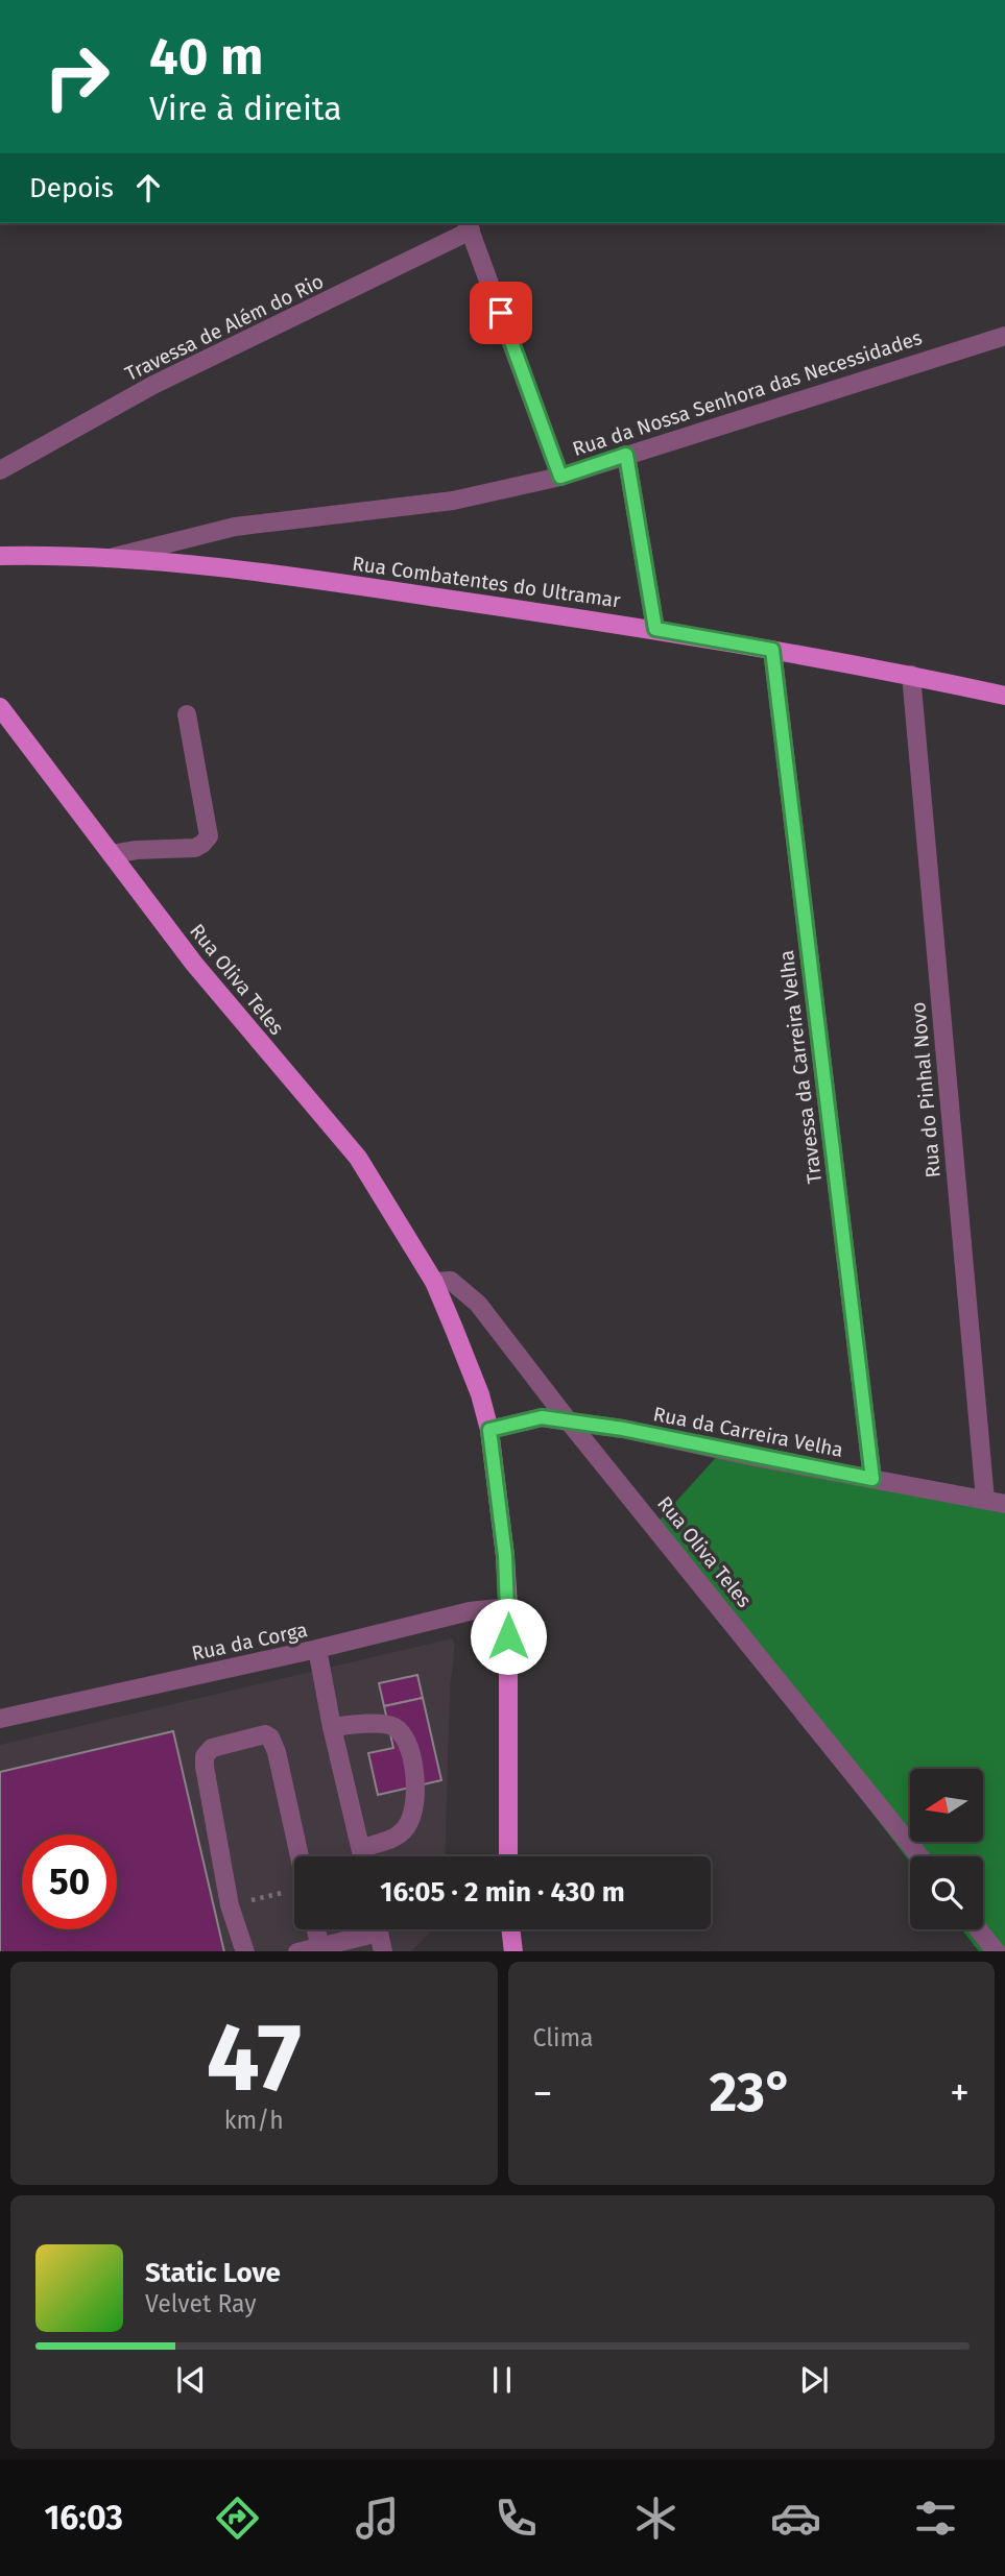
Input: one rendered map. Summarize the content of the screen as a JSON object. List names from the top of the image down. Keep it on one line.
{"streets":{"main road":["Rua Combatentes do Ultramar","Rua Oliva Teles"],"street":["Travessa de Além do Rio","Rua da Nossa Senhora das Necessidades","Travessa da Carreira Velha","Rua do Pinhal Novo","Rua da Carreira Velha","Rua da Corga"]},"crossings":[["Rua da Nossa Senhora das Necessidades","Rua Combatentes do Ultramar"],["Rua Combatentes do Ultramar","Travessa da Carreira Velha"],["Rua Combatentes do Ultramar","Rua do Pinhal Novo"],["Rua Oliva Teles","Rua da Carreira Velha"],["Rua Oliva Teles","Rua da Corga"],["Travessa da Carreira Velha","Rua da Carreira Velha"],["Rua do Pinhal Novo","Rua da Carreira Velha"]],"north":"left","page":{"turn":["40 m","Vire à direita"],"then":"Depois","limit":"50","trip":"16:05 · 2 min · 430 m","tile":[["47","km/h"],"Clima"],"heat":["−","23°","+"],"song":["Static Love","Velvet Ray"],"tabs":"16:03"}}
